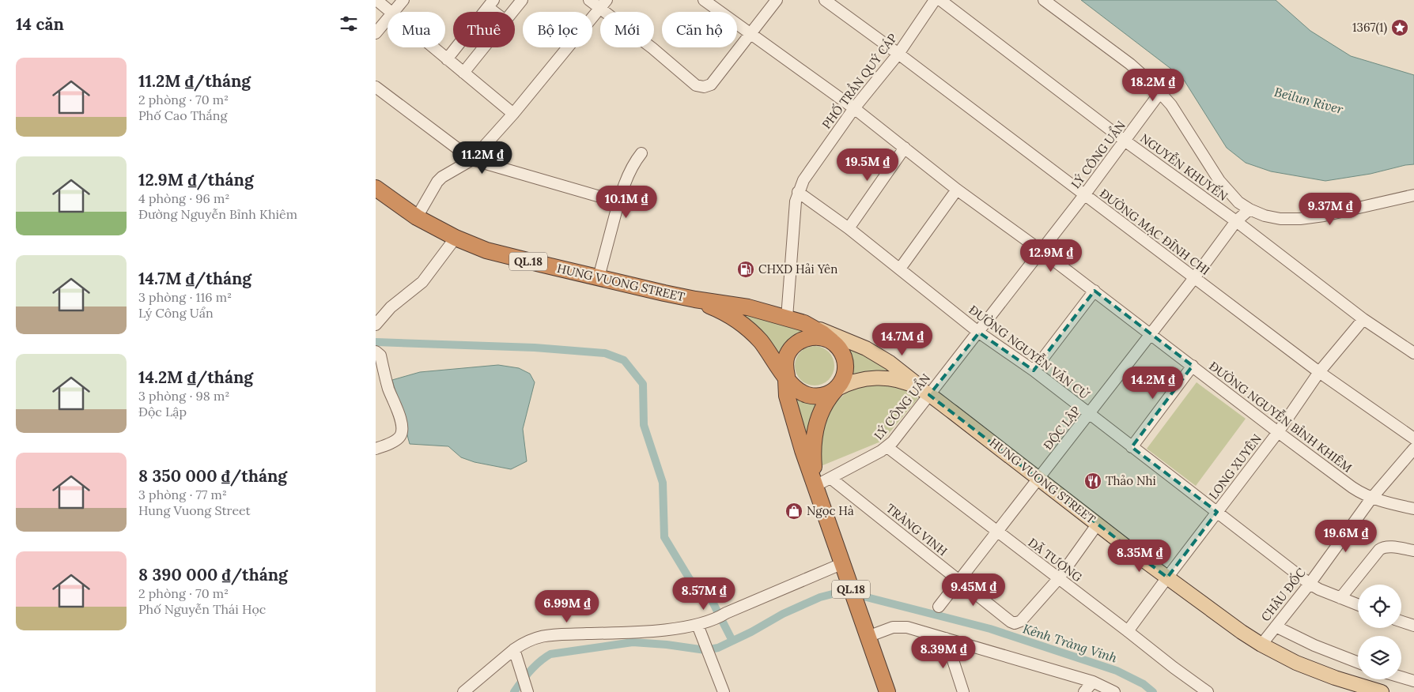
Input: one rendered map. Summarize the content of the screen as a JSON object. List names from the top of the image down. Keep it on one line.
{"streets":{"highway":["QL.18","HUNG VUONG STREET"],"street":["PHỐ TRẦN QUÝ CÁP","LÝ CÔNG UẨN","NGUYỄN KHUYẾN","ĐƯỜNG MẠC ĐĨNH CHI","ĐƯỜNG NGUYỄN VĂN CỪ","ĐƯỜNG NGUYỄN BỈNH KHIÊM","ĐỘC LẬP","LONG XUYÊN","TRÀNG VINH","DÃ TƯỢNG","CHÂU ĐỐC"]},"crossings":[["PHỐ TRẦN QUÝ CÁP","ĐƯỜNG MẠC ĐĨNH CHI"],["PHỐ TRẦN QUÝ CÁP","ĐƯỜNG NGUYỄN VĂN CỪ"],["PHỐ TRẦN QUÝ CÁP","ĐƯỜNG NGUYỄN BỈNH KHIÊM"],["LÝ CÔNG UẨN","NGUYỄN KHUYẾN"],["LÝ CÔNG UẨN","ĐƯỜNG MẠC ĐĨNH CHI"],["LÝ CÔNG UẨN","QL.18"],["LÝ CÔNG UẨN","HUNG VUONG STREET"],["LÝ CÔNG UẨN","ĐƯỜNG NGUYỄN VĂN CỪ"],["LÝ CÔNG UẨN","ĐƯỜNG NGUYỄN BỈNH KHIÊM"],["LÝ CÔNG UẨN","TRÀNG VINH"],["LÝ CÔNG UẨN","DÃ TƯỢNG"],["NGUYỄN KHUYẾN","ĐỘC LẬP"],["NGUYỄN KHUYẾN","LONG XUYÊN"],["ĐƯỜNG MẠC ĐĨNH CHI","ĐỘC LẬP"],["ĐƯỜNG MẠC ĐĨNH CHI","LONG XUYÊN"],["HUNG VUONG STREET","ĐỘC LẬP"],["HUNG VUONG STREET","LONG XUYÊN"],["HUNG VUONG STREET","TRÀNG VINH"],["HUNG VUONG STREET","CHÂU ĐỐC"],["ĐƯỜNG NGUYỄN VĂN CỪ","ĐỘC LẬP"],["ĐƯỜNG NGUYỄN VĂN CỪ","LONG XUYÊN"],["ĐƯỜNG NGUYỄN VĂN CỪ","CHÂU ĐỐC"],["ĐƯỜNG NGUYỄN BỈNH KHIÊM","ĐỘC LẬP"],["ĐƯỜNG NGUYỄN BỈNH KHIÊM","LONG XUYÊN"],["ĐƯỜNG NGUYỄN BỈNH KHIÊM","CHÂU ĐỐC"],["ĐỘC LẬP","TRÀNG VINH"],["ĐỘC LẬP","DÃ TƯỢNG"],["LONG XUYÊN","DÃ TƯỢNG"],["TRÀNG VINH","DÃ TƯỢNG"]],"water":["Beilun River","Kênh Tràng Vinh"],"places":{"place":["1367(1)"],"fuel station":["CHXD Hải Yên"],"restaurant":["Thảo Nhi"],"shop":["Ngọc Hà"]},"page":{"heading":"14 căn","chip":["Mua","Thuê","Bộ lọc","Mới","Căn hộ"],"list":[{"name":"11.2M ₫/tháng","note":"2 phòng · 70 m² · Phố Cao Thắng"},{"name":"12.9M ₫/tháng","note":"4 phòng · 96 m² · Đường Nguyễn Bỉnh Khiêm"},{"name":"14.7M ₫/tháng","note":"3 phòng · 116 m² · Lý Công Uẩn"},{"name":"14.2M ₫/tháng","note":"3 phòng · 98 m² · Độc Lập"},{"name":"8 350 000 ₫/tháng","note":"3 phòng · 77 m² · Hung Vuong Street"},{"name":"8 390 000 ₫/tháng","note":"2 phòng · 70 m² · Phố Nguyễn Thái Học"}],"price":["18.2M ₫","11.2M ₫","19.5M ₫","10.1M ₫","9.37M ₫","12.9M ₫","14.7M ₫","14.2M ₫","19.6M ₫","8.35M ₫","9.45M ₫","8.57M ₫","6.99M ₫","8.39M ₫"]}}
